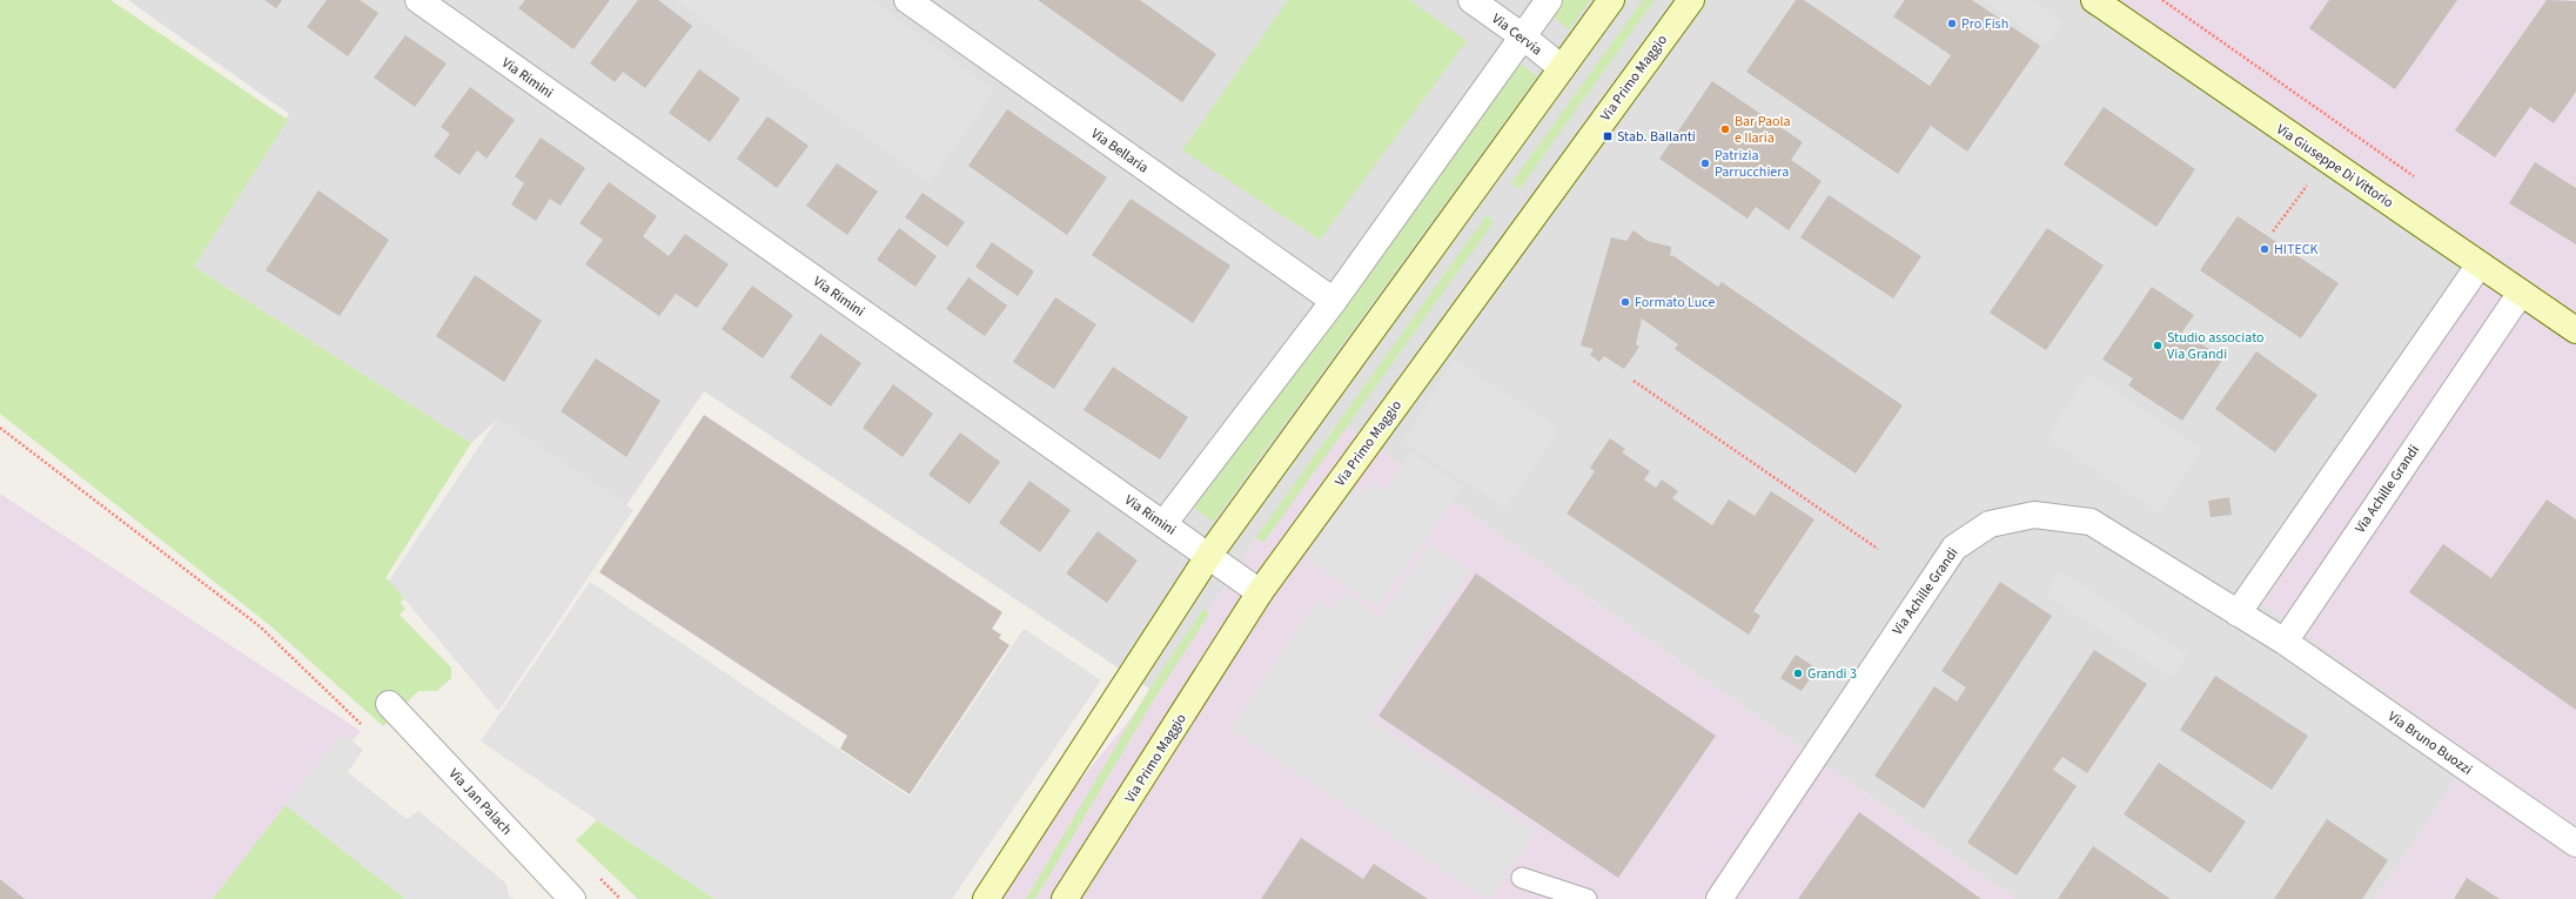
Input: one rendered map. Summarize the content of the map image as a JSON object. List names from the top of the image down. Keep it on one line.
{"streets":{"street":["Via Cervia","Via Rimini","Via Primo Maggio","Via Bellaria","Via Giuseppe Di Vittorio","Via Achille Grandi","Via Bruno Buozzi","Via Jan Palach"]},"crossings":[["Via Rimini","Via Primo Maggio"],["Via Giuseppe Di Vittorio","Via Achille Grandi"],["Via Achille Grandi","Via Bruno Buozzi"]],"places":{"other":["Pro Fish","Bar Paola e Ilaria","Patrizia Parrucchiera","HITECK","Formato Luce","Studio associato Via Grandi","Grandi 3"],"transit":["Stab. Ballanti"]}}
